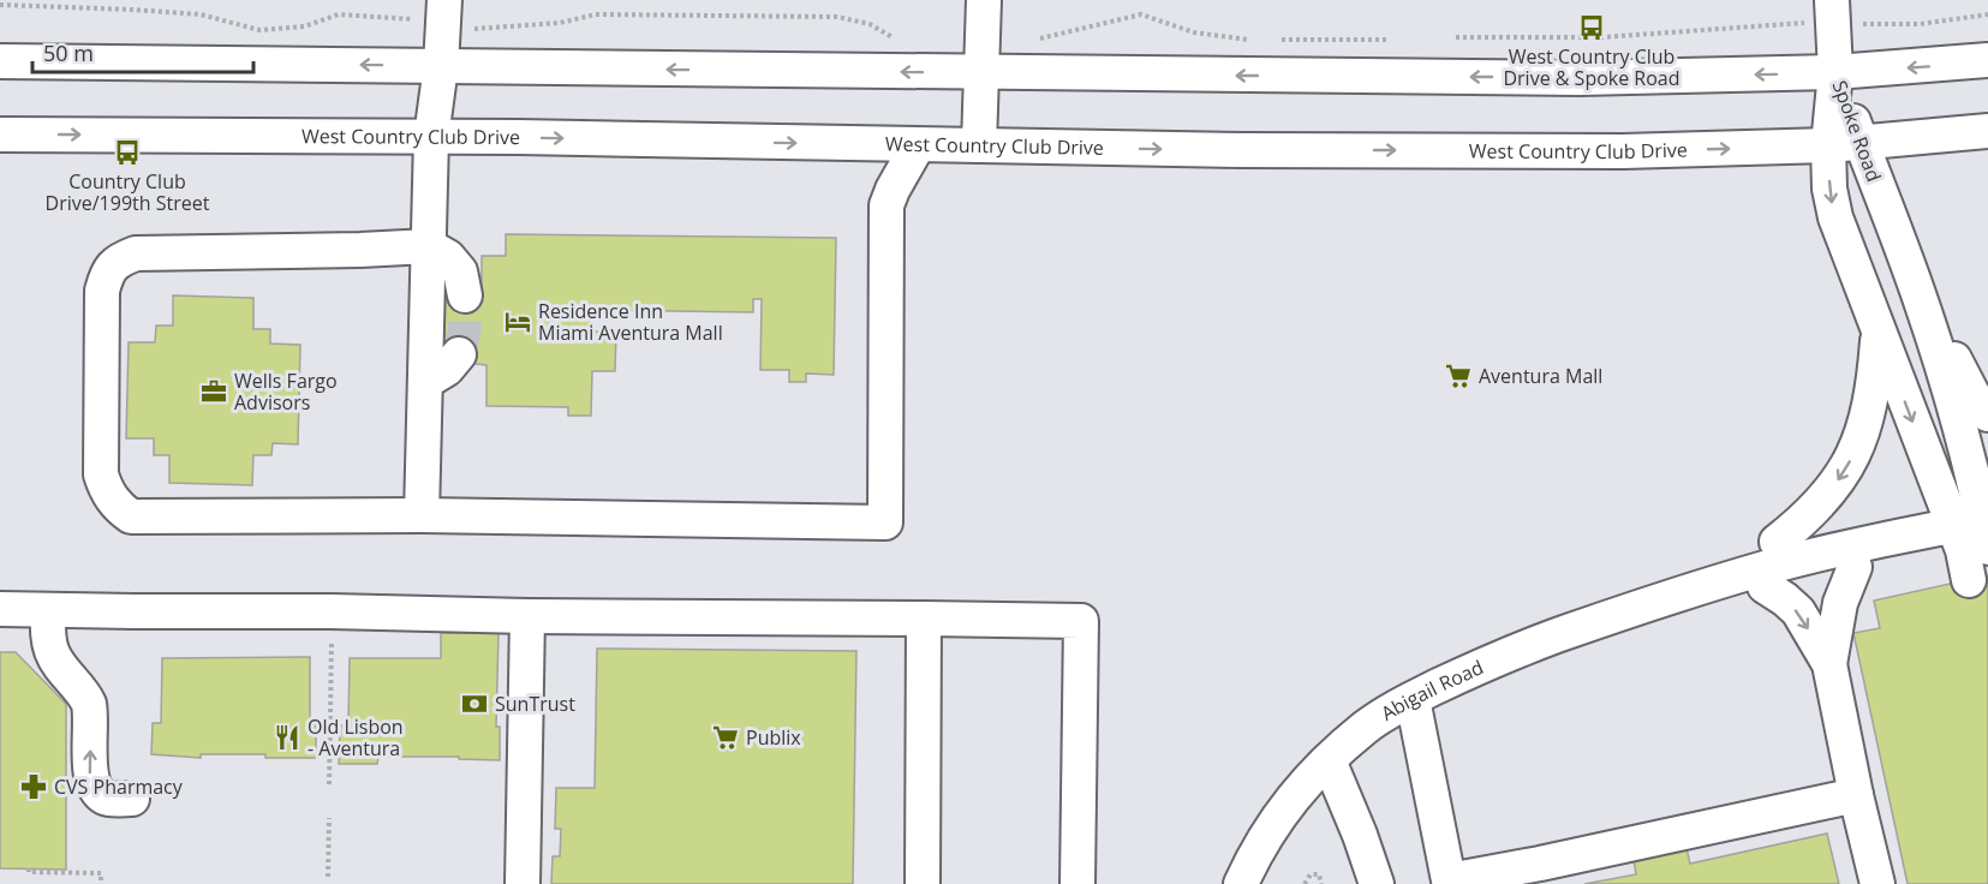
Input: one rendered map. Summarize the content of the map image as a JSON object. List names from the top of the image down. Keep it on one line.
{"streets":{"street":["Spoke Road","West Country Club Drive","Abigail Road"]},"crossings":[["Spoke Road","West Country Club Drive"],["Spoke Road","Abigail Road"]],"places":{"bus stop":["West Country Club Drive & Spoke Road","Country Club Drive/199th Street"],"hotel":["Residence Inn Miami Aventura Mall"],"supermarket":["Aventura Mall","Publix"],"office":["Wells Fargo Advisors"],"bank":["SunTrust"],"restaurant":["Old Lisbon - Aventura"],"pharmacy":["CVS Pharmacy"]},"scale_bar":"50 m"}
